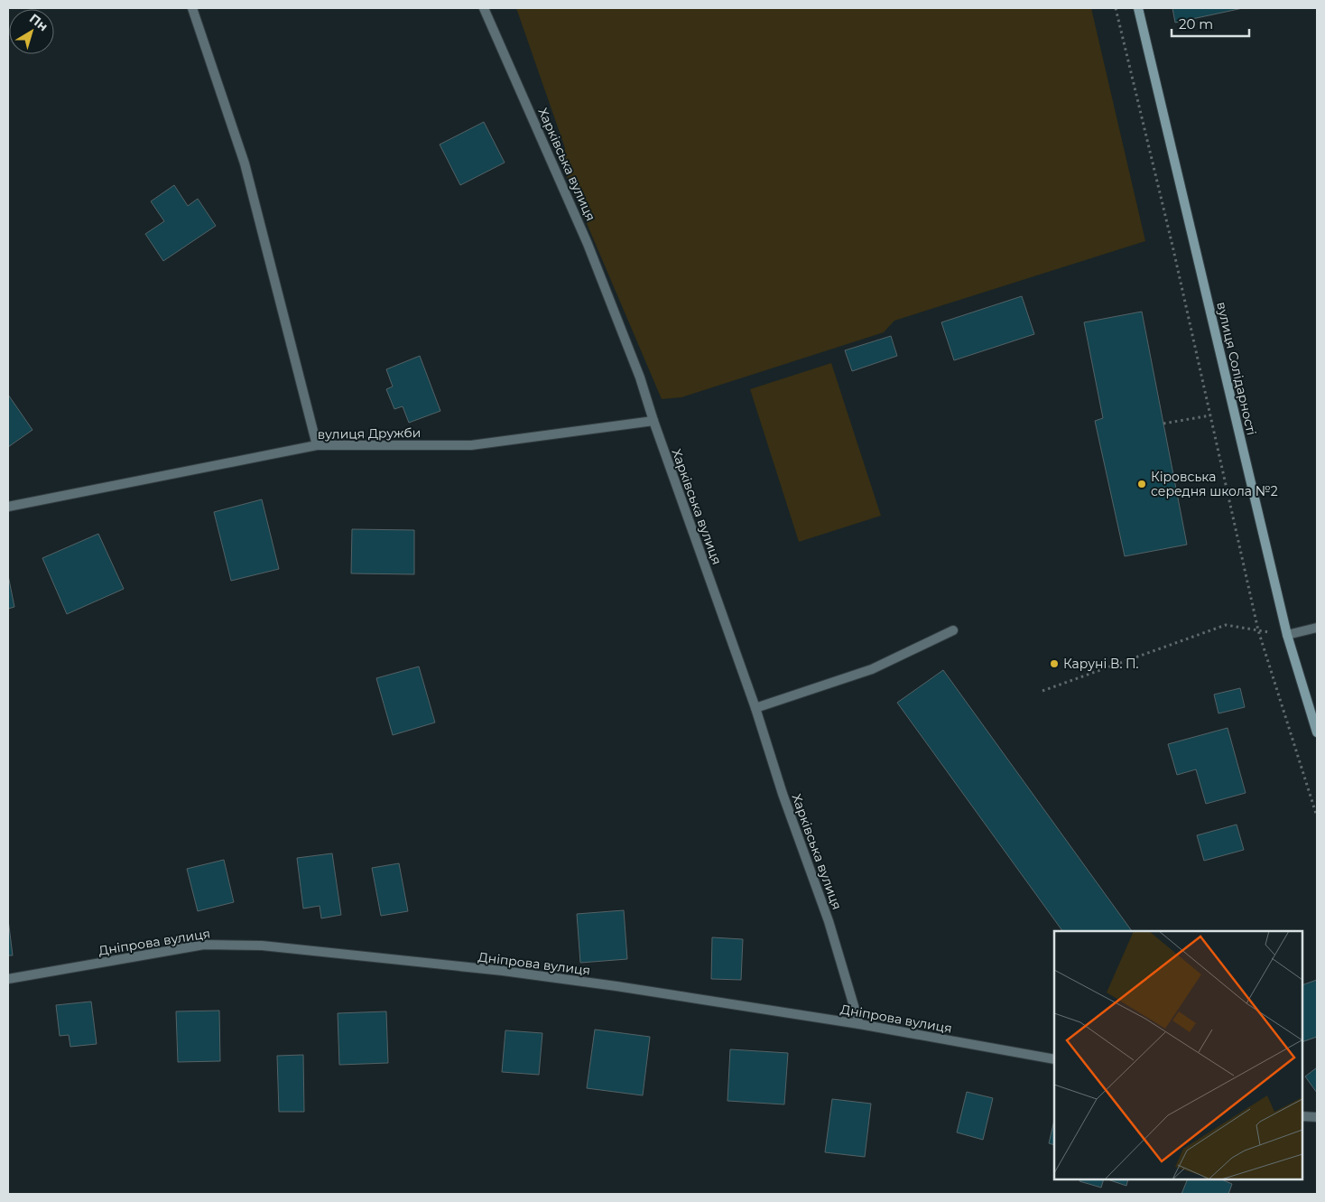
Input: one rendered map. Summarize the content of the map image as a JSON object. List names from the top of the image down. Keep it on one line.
{"streets":{"main road":["вулиця Солідарності"],"street":["Харківська вулиця","вулиця Дружби","Дніпрова вулиця"]},"crossings":[["Харківська вулиця","вулиця Дружби"],["Харківська вулиця","Дніпрова вулиця"]],"places":["Кіровська середня школа №2","Каруні В. П."],"scale_bar":"20 m","north":"top right"}
